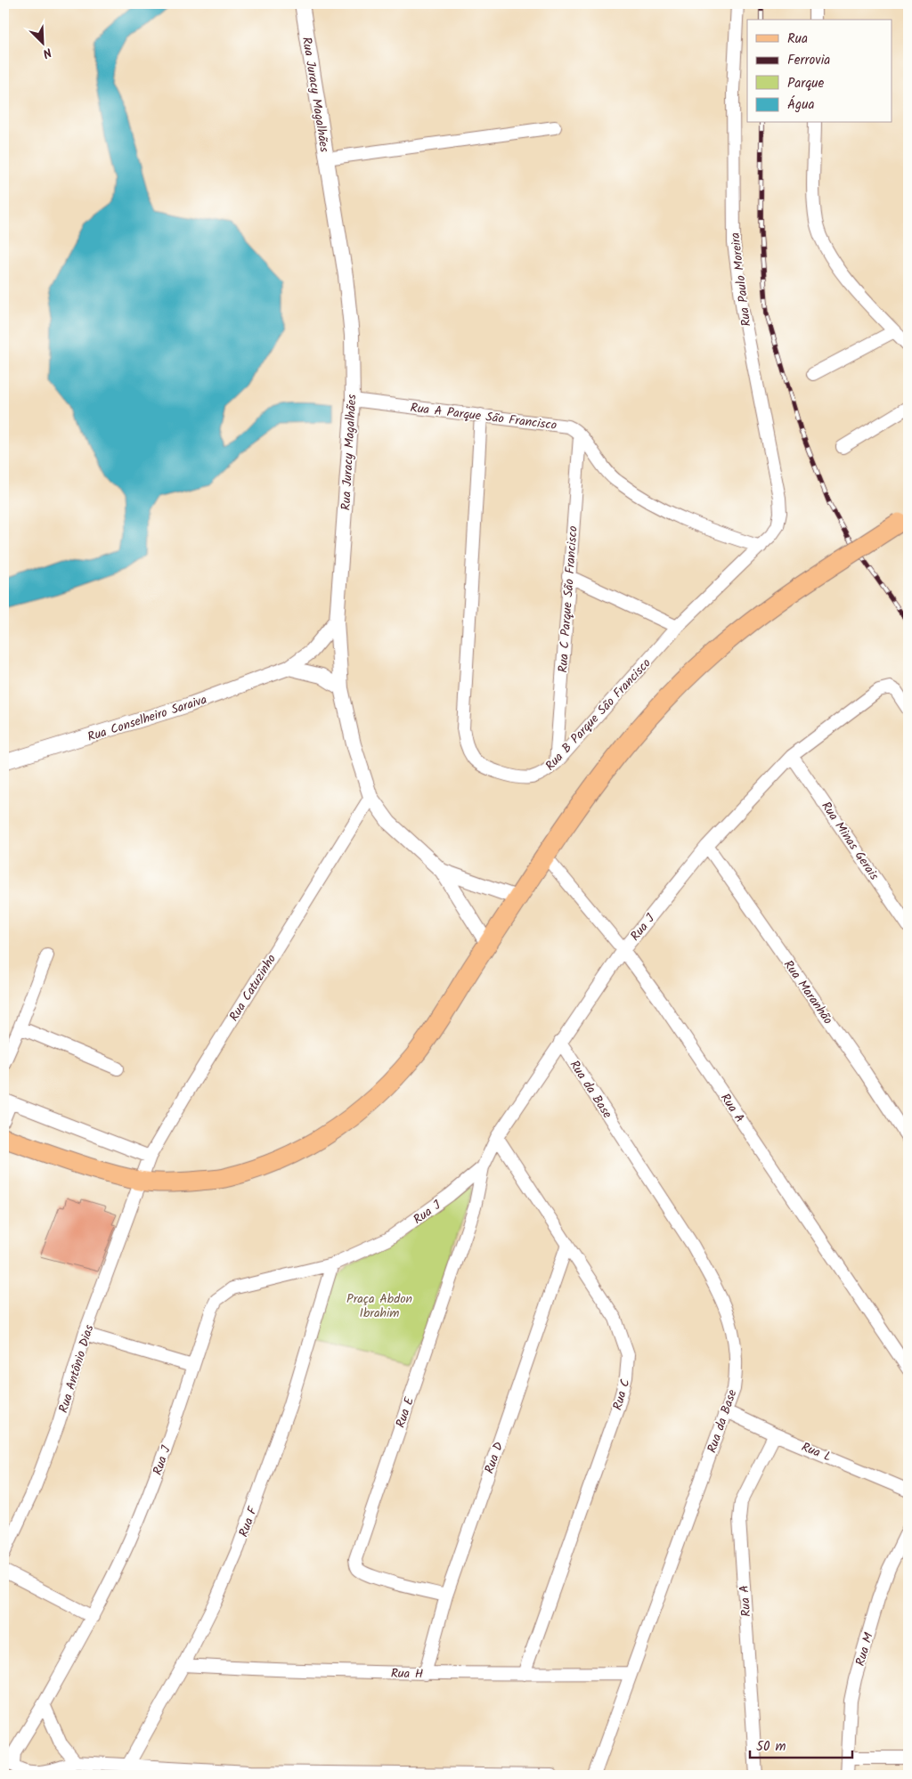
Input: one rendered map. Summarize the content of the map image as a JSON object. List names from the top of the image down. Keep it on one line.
{"streets":{"street":["Rua Juracy Magalhães","Rua Paulo Moreira","Rua A Parque São Francisco","Rua C Parque São Francisco","Rua B Parque São Francisco","Rua Conselheiro Saraiva","Rua Minas Gerais","Rua J","Rua Catuzinho","Rua Maranhão","Rua da Base","Rua A","Rua Antônio Dias","Rua C","Rua E","Rua L","Rua D","Rua F","Rua M","Rua H"]},"crossings":[["Rua Juracy Magalhães","Rua A Parque São Francisco"],["Rua Juracy Magalhães","Rua Conselheiro Saraiva"],["Rua Juracy Magalhães","Rua Catuzinho"],["Rua Paulo Moreira","Rua A Parque São Francisco"],["Rua Paulo Moreira","Rua B Parque São Francisco"],["Rua A Parque São Francisco","Rua C Parque São Francisco"],["Rua A Parque São Francisco","Rua B Parque São Francisco"],["Rua C Parque São Francisco","Rua B Parque São Francisco"],["Rua Minas Gerais","Rua J"],["Rua J","Rua Maranhão"],["Rua J","Rua da Base"],["Rua J","Rua A"],["Rua J","Rua C"],["Rua J","Rua E"],["Rua J","Rua F"],["Rua Catuzinho","Rua Antônio Dias"],["Rua da Base","Rua L"],["Rua da Base","Rua H"],["Rua A","Rua L"],["Rua C","Rua D"],["Rua C","Rua H"],["Rua E","Rua D"],["Rua D","Rua H"],["Rua F","Rua H"]],"parks":["Praça Abdon Ibrahim"],"legend":["Rua","Ferrovia","Parque","Água"],"scale_bar":"50 m","north":"bottom right"}
